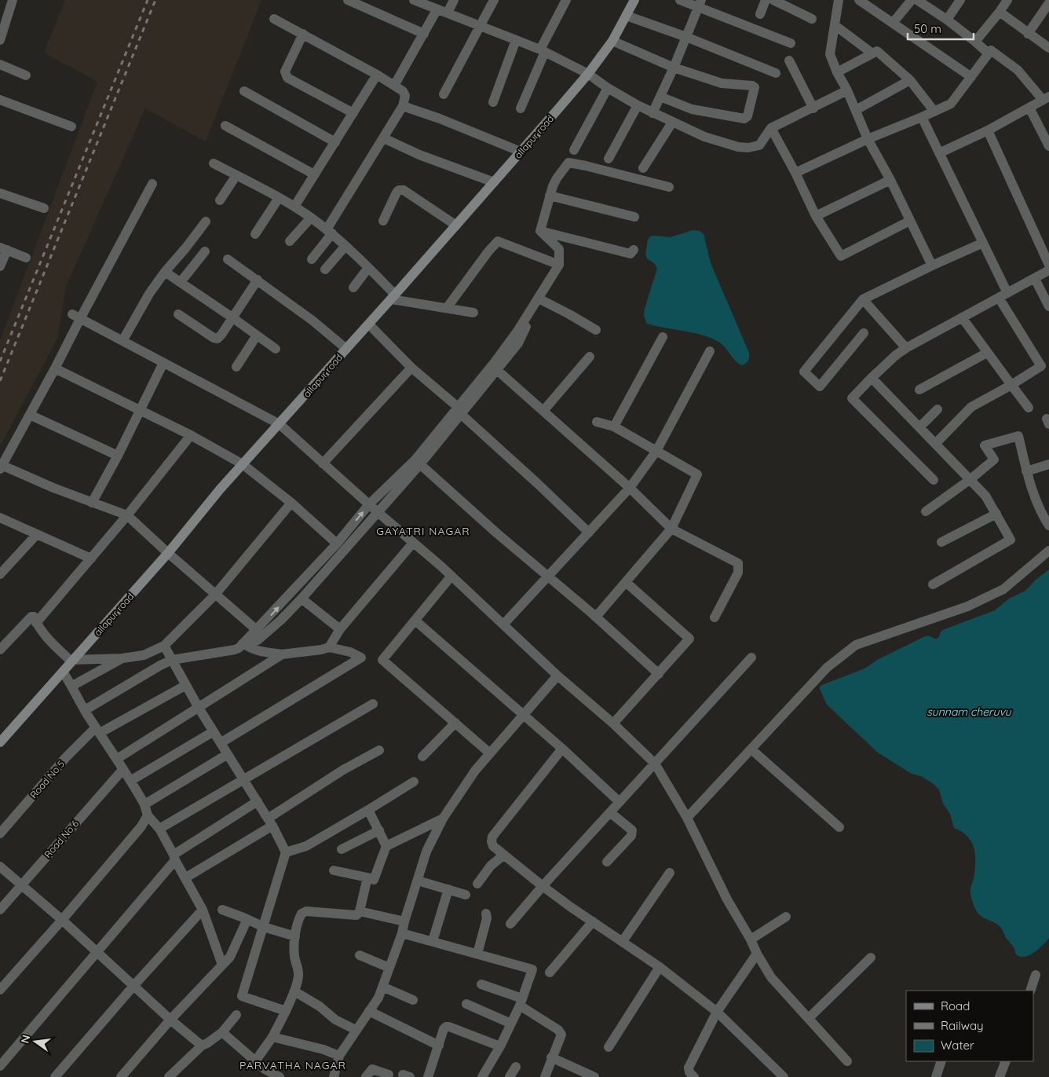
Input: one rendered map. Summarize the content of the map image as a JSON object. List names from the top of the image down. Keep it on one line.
{"streets":{"main road":["allapur road"],"street":["Road No 5","Road No 6"]},"districts":["GAYATRI NAGAR","PARVATHA NAGAR"],"water":["sunnam cheruvu"],"legend":["Road","Railway","Water"],"scale_bar":"50 m","north":"left"}
